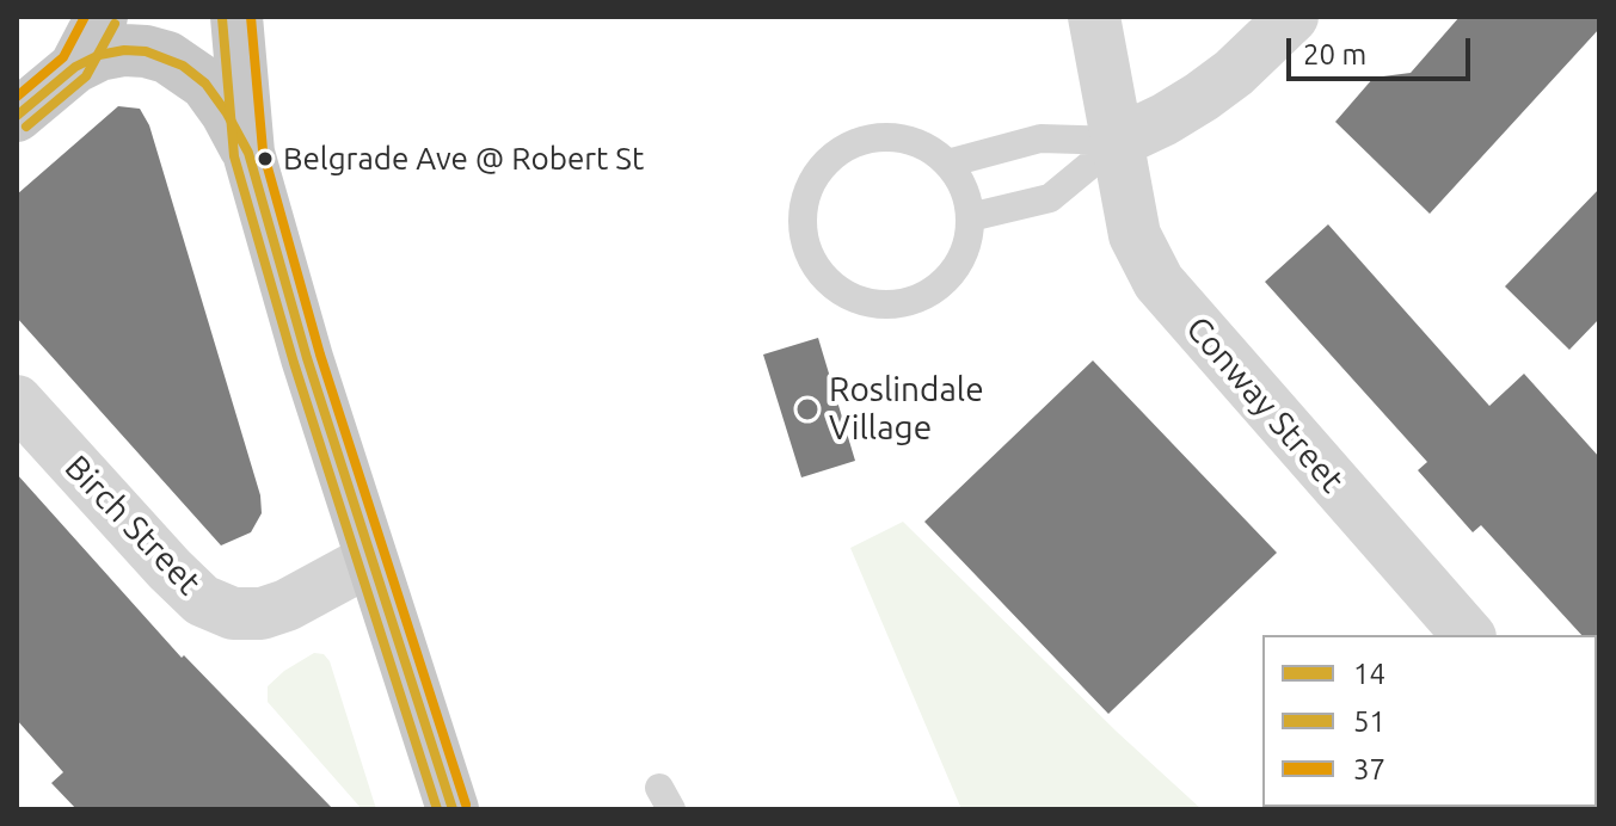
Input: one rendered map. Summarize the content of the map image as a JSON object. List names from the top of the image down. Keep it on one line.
{"streets":{"street":["Conway Street","Birch Street"]},"places":["Belgrade Ave @ Robert St","Roslindale Village"],"lines":["transit line 37","transit line 51","transit line 14"],"legend":["14","51","37"],"scale_bar":"20 m"}
